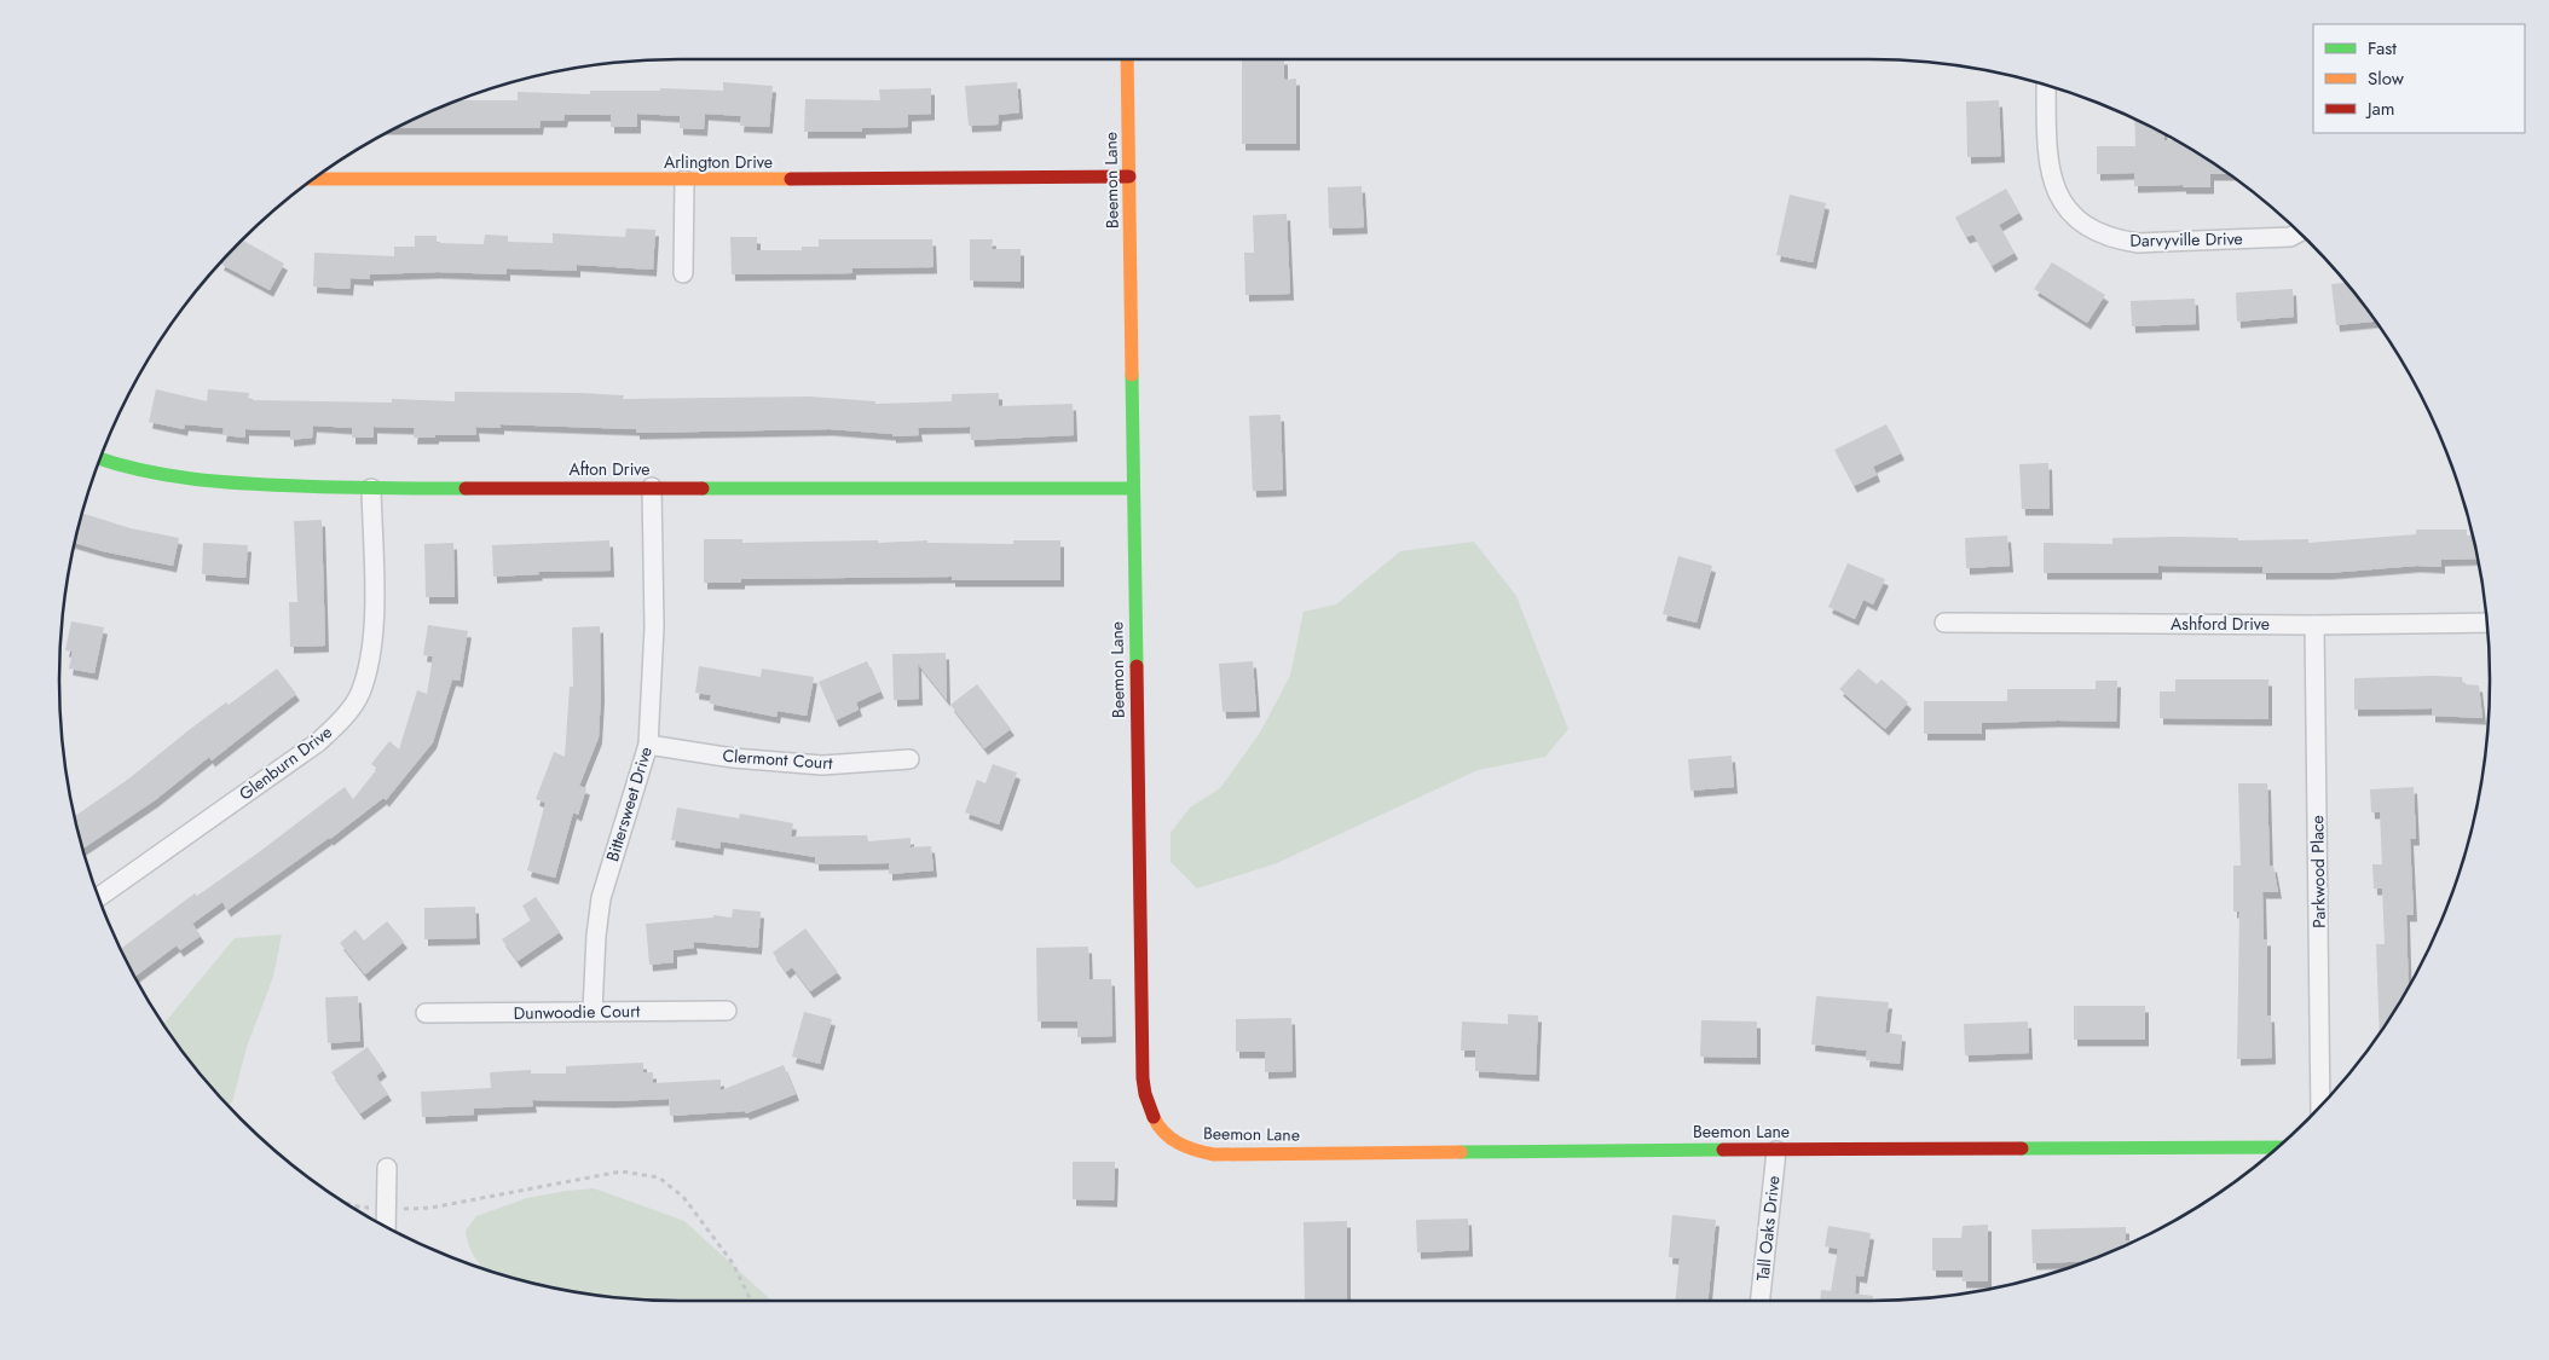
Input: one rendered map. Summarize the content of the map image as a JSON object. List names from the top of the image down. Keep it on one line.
{"streets":{"street":["Arlington Drive","Beemon Lane","Darvyville Drive","Afton Drive","Ashford Drive","Clermont Court","Glenburn Drive","Bittersweet Drive","Parkwood Place","Dunwoodie Court","Tall Oaks Drive"]},"crossings":[["Arlington Drive","Beemon Lane"],["Beemon Lane","Afton Drive"],["Beemon Lane","Tall Oaks Drive"],["Afton Drive","Glenburn Drive"],["Afton Drive","Bittersweet Drive"],["Ashford Drive","Parkwood Place"],["Clermont Court","Bittersweet Drive"],["Bittersweet Drive","Dunwoodie Court"]],"legend":["Fast","Slow","Jam"]}
